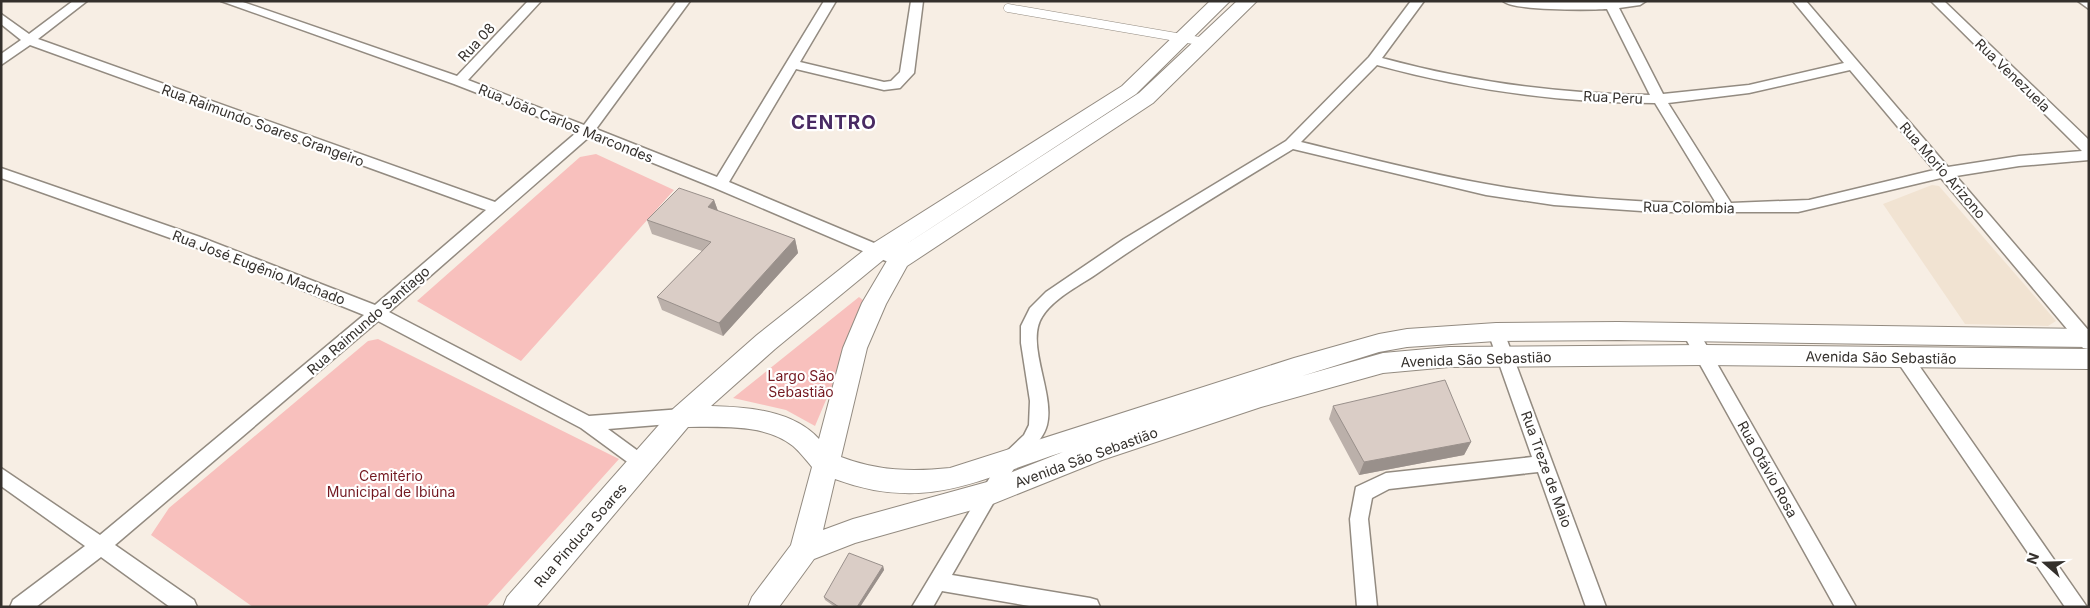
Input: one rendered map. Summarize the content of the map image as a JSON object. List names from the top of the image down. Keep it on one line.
{"streets":{"main road":["Avenida São Sebastião","Rua Pinduca Soares"],"street":["Rua 08","Rua Venezuela","Rua Peru","Rua João Carlos Marcondes","Rua Raimundo Soares Grangeiro","Rua Morio Arizono","Rua Colombia","Rua José Eugênio Machado","Rua Raimundo Santiago","Rua Treze de Maio","Rua Otávio Rosa"]},"crossings":[["Rua 08","Rua João Carlos Marcondes"],["Rua Peru","Rua Morio Arizono"],["Rua João Carlos Marcondes","Rua Raimundo Santiago"],["Rua João Carlos Marcondes","Rua Pinduca Soares"],["Rua Raimundo Soares Grangeiro","Rua Raimundo Santiago"],["Rua Morio Arizono","Rua Colombia"],["Rua Morio Arizono","Avenida São Sebastião"],["Rua José Eugênio Machado","Rua Raimundo Santiago"],["Rua José Eugênio Machado","Rua Pinduca Soares"],["Avenida São Sebastião","Rua Treze de Maio"],["Avenida São Sebastião","Rua Otávio Rosa"]],"districts":["CENTRO"],"parks":["Largo São Sebastião","Cemitério Municipal de Ibiúna"],"north":"left"}
